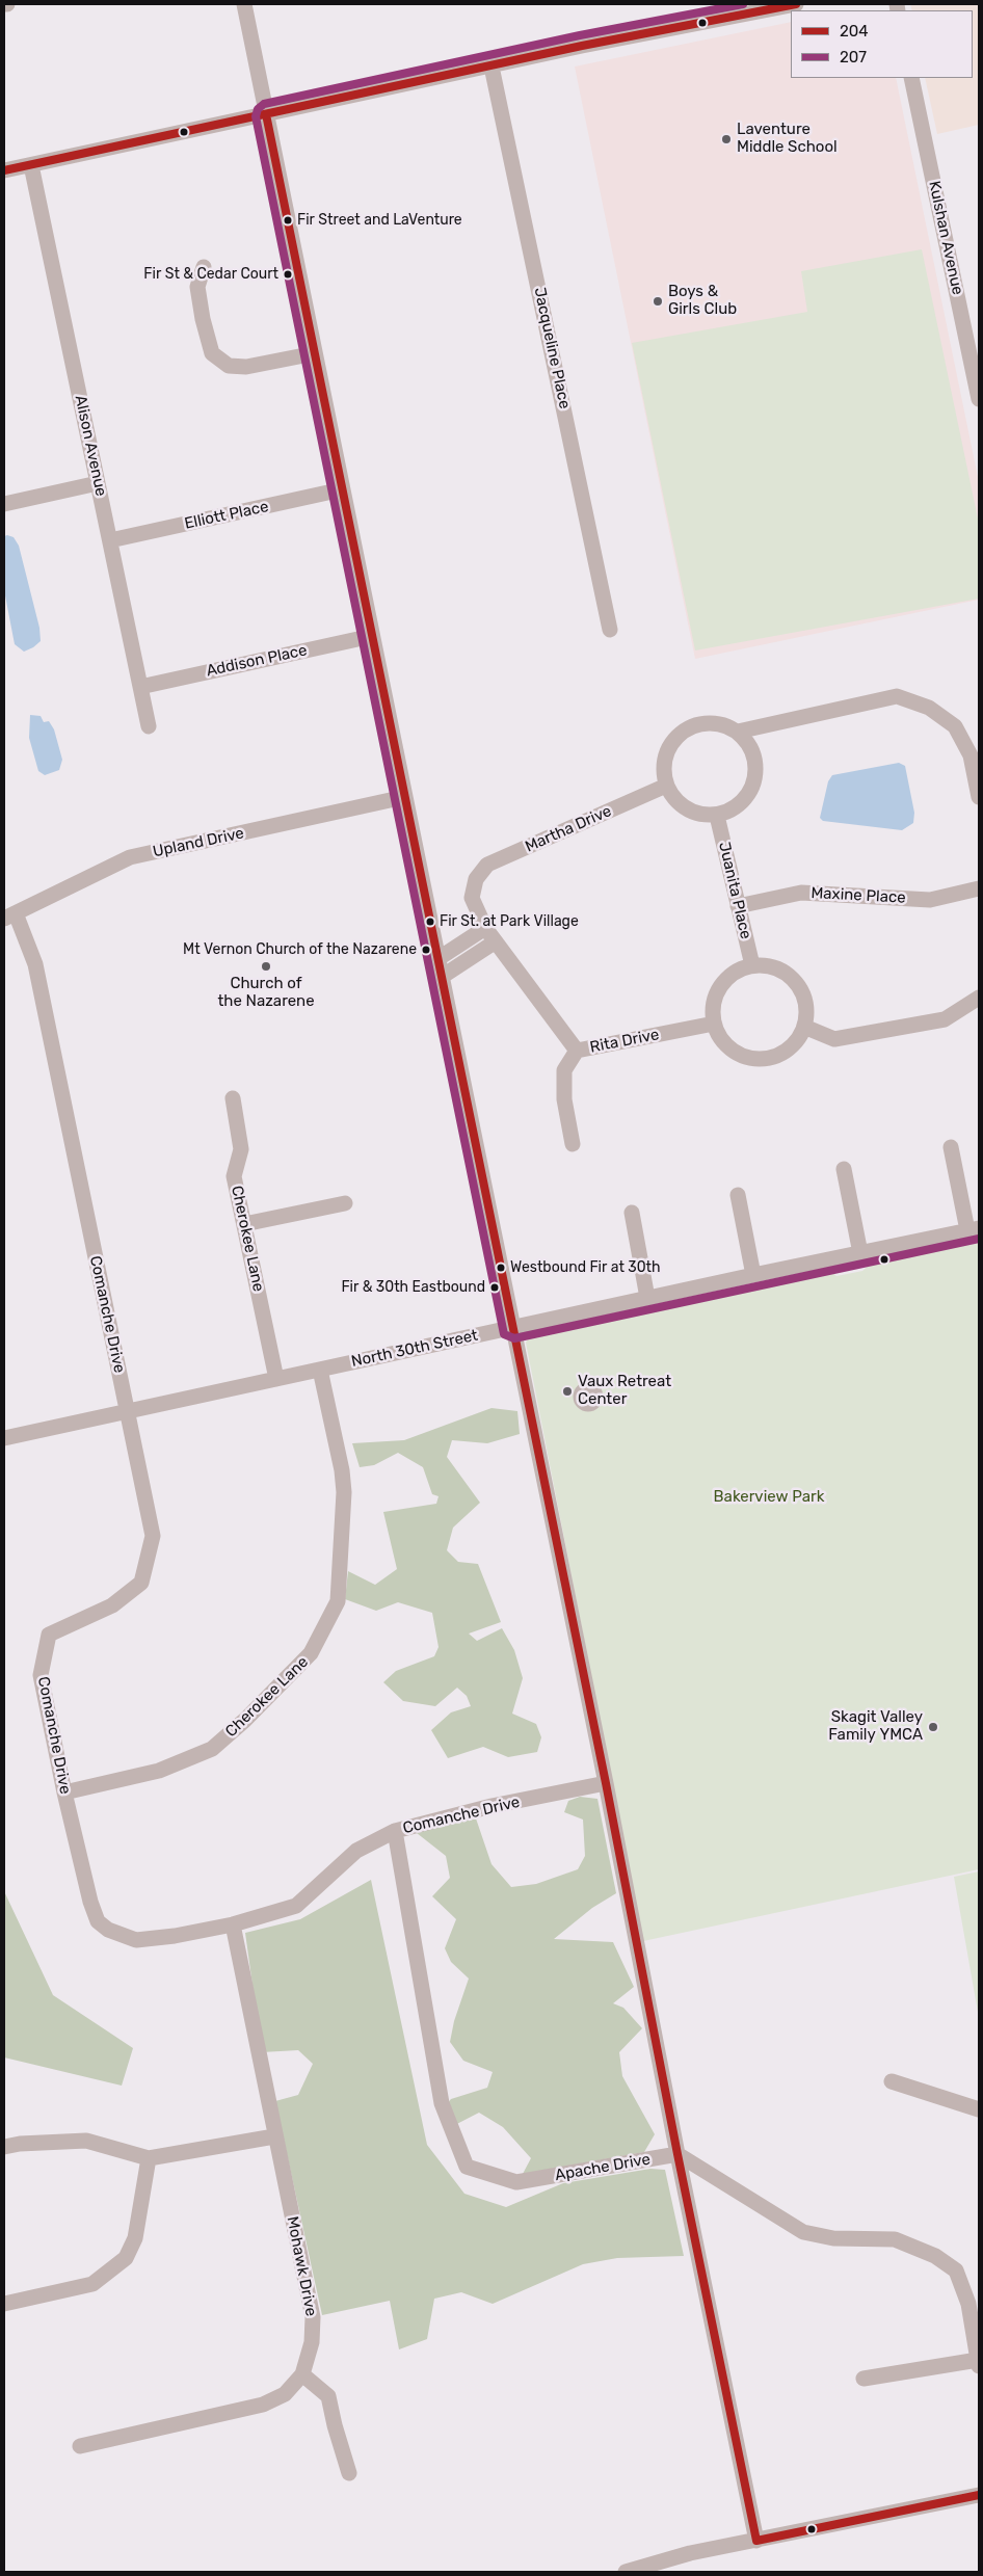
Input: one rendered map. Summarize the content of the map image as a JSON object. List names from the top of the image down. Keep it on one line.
{"streets":{"street":["Kulshan Avenue","Jacqueline Place","Alison Avenue","Elliott Place","Addison Place","Martha Drive","Upland Drive","Juanita Place","Maxine Place","Rita Drive","Cherokee Lane","Comanche Drive","North 30th Street","Apache Drive","Mohawk Drive"]},"crossings":[["Alison Avenue","Elliott Place"],["Alison Avenue","Addison Place"],["Martha Drive","Juanita Place"],["Martha Drive","Rita Drive"],["Upland Drive","Comanche Drive"],["Juanita Place","Maxine Place"],["Juanita Place","Rita Drive"],["Cherokee Lane","Comanche Drive"],["Cherokee Lane","North 30th Street"],["Comanche Drive","North 30th Street"],["Comanche Drive","Apache Drive"],["Comanche Drive","Mohawk Drive"]],"parks":["Bakerview Park"],"places":["Laventure Middle School","Fir Street and LaVenture","Fir St & Cedar Court","Boys & Girls Club","Fir St. at Park Village","Mt Vernon Church of the Nazarene","Church of the Nazarene","Westbound Fir at 30th","Fir & 30th Eastbound","Vaux Retreat Center","Skagit Valley Family YMCA"],"lines":["transit line 204","transit line 207"],"legend":["204","207"]}
